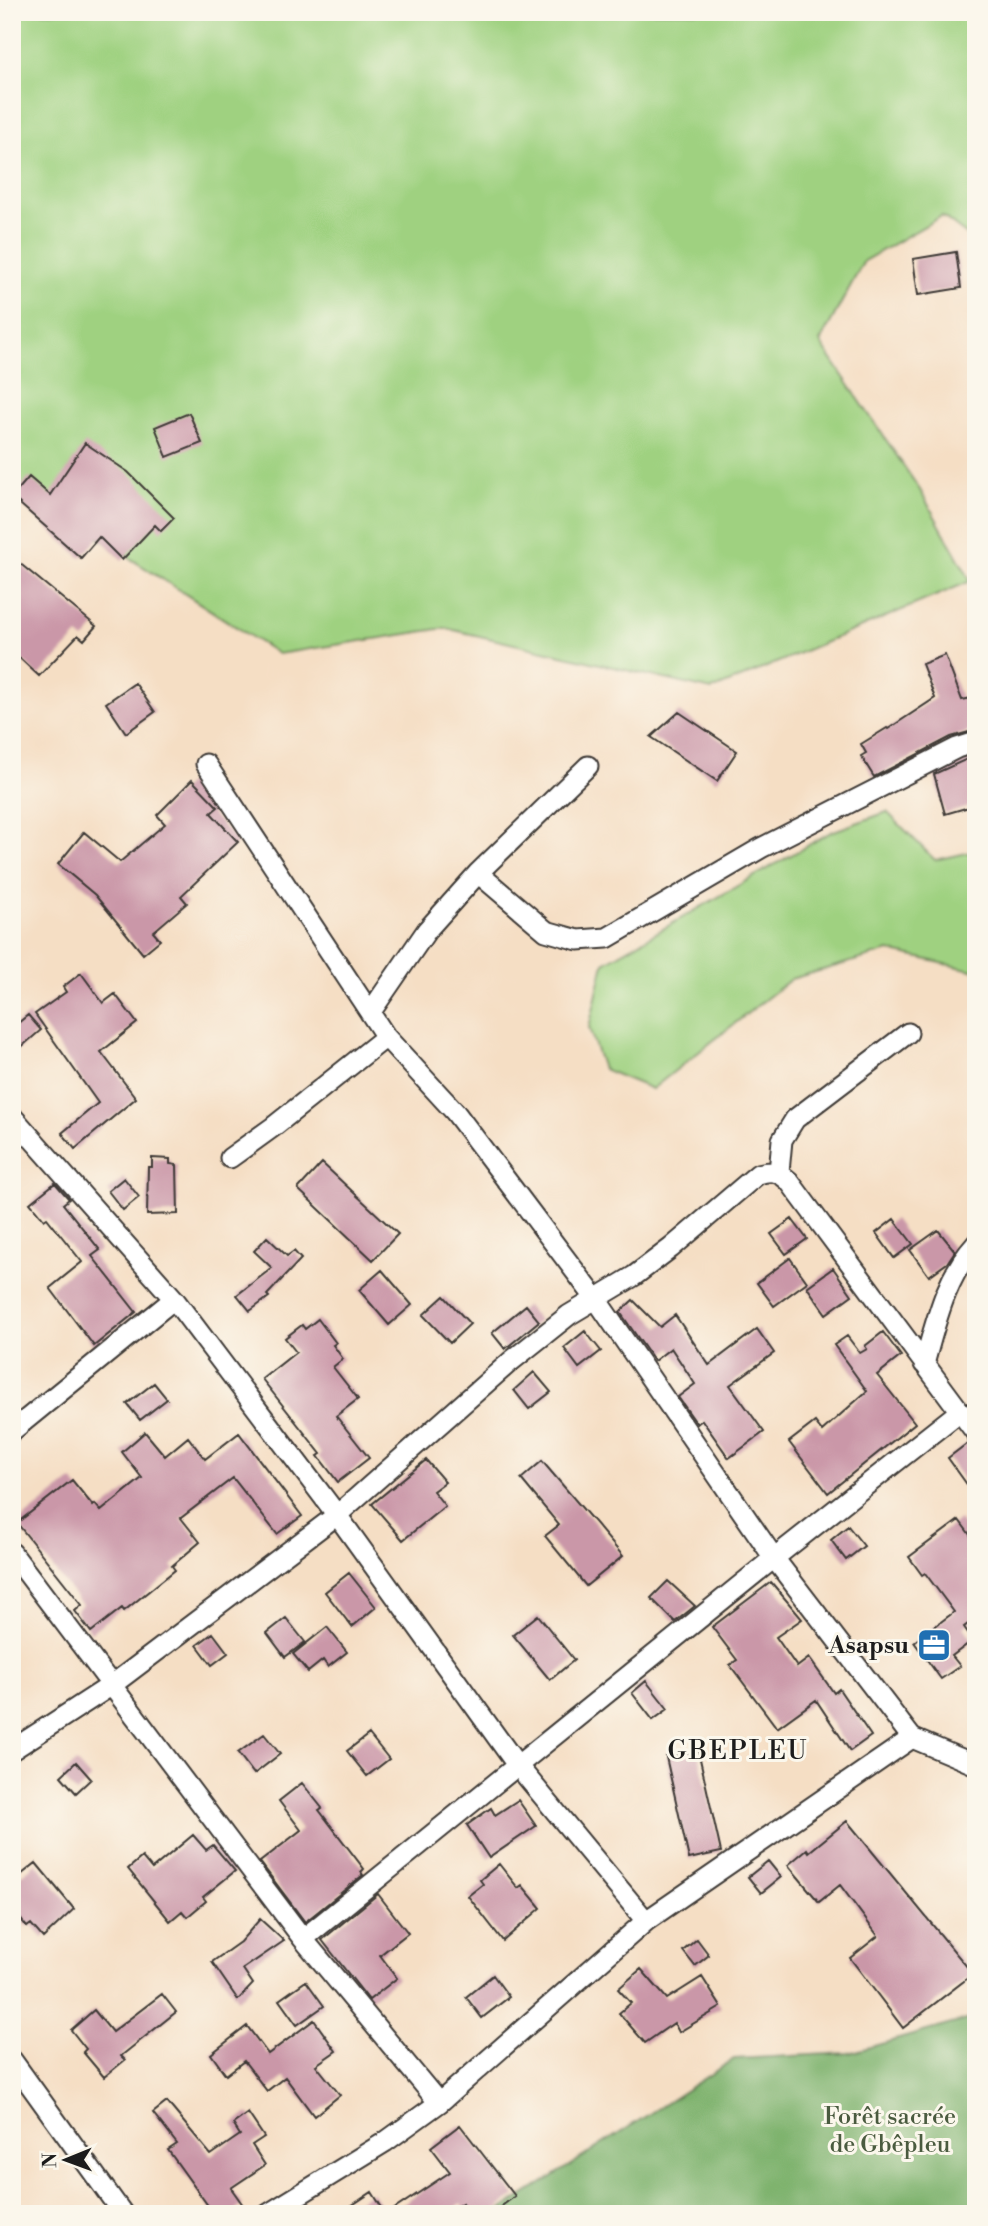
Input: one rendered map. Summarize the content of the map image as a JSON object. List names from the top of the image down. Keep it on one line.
{"districts":["GBEPLEU"],"parks":["Forêt sacrée de Gbêpleu"],"places":{"office":["Asapsu"]},"north":"left"}
